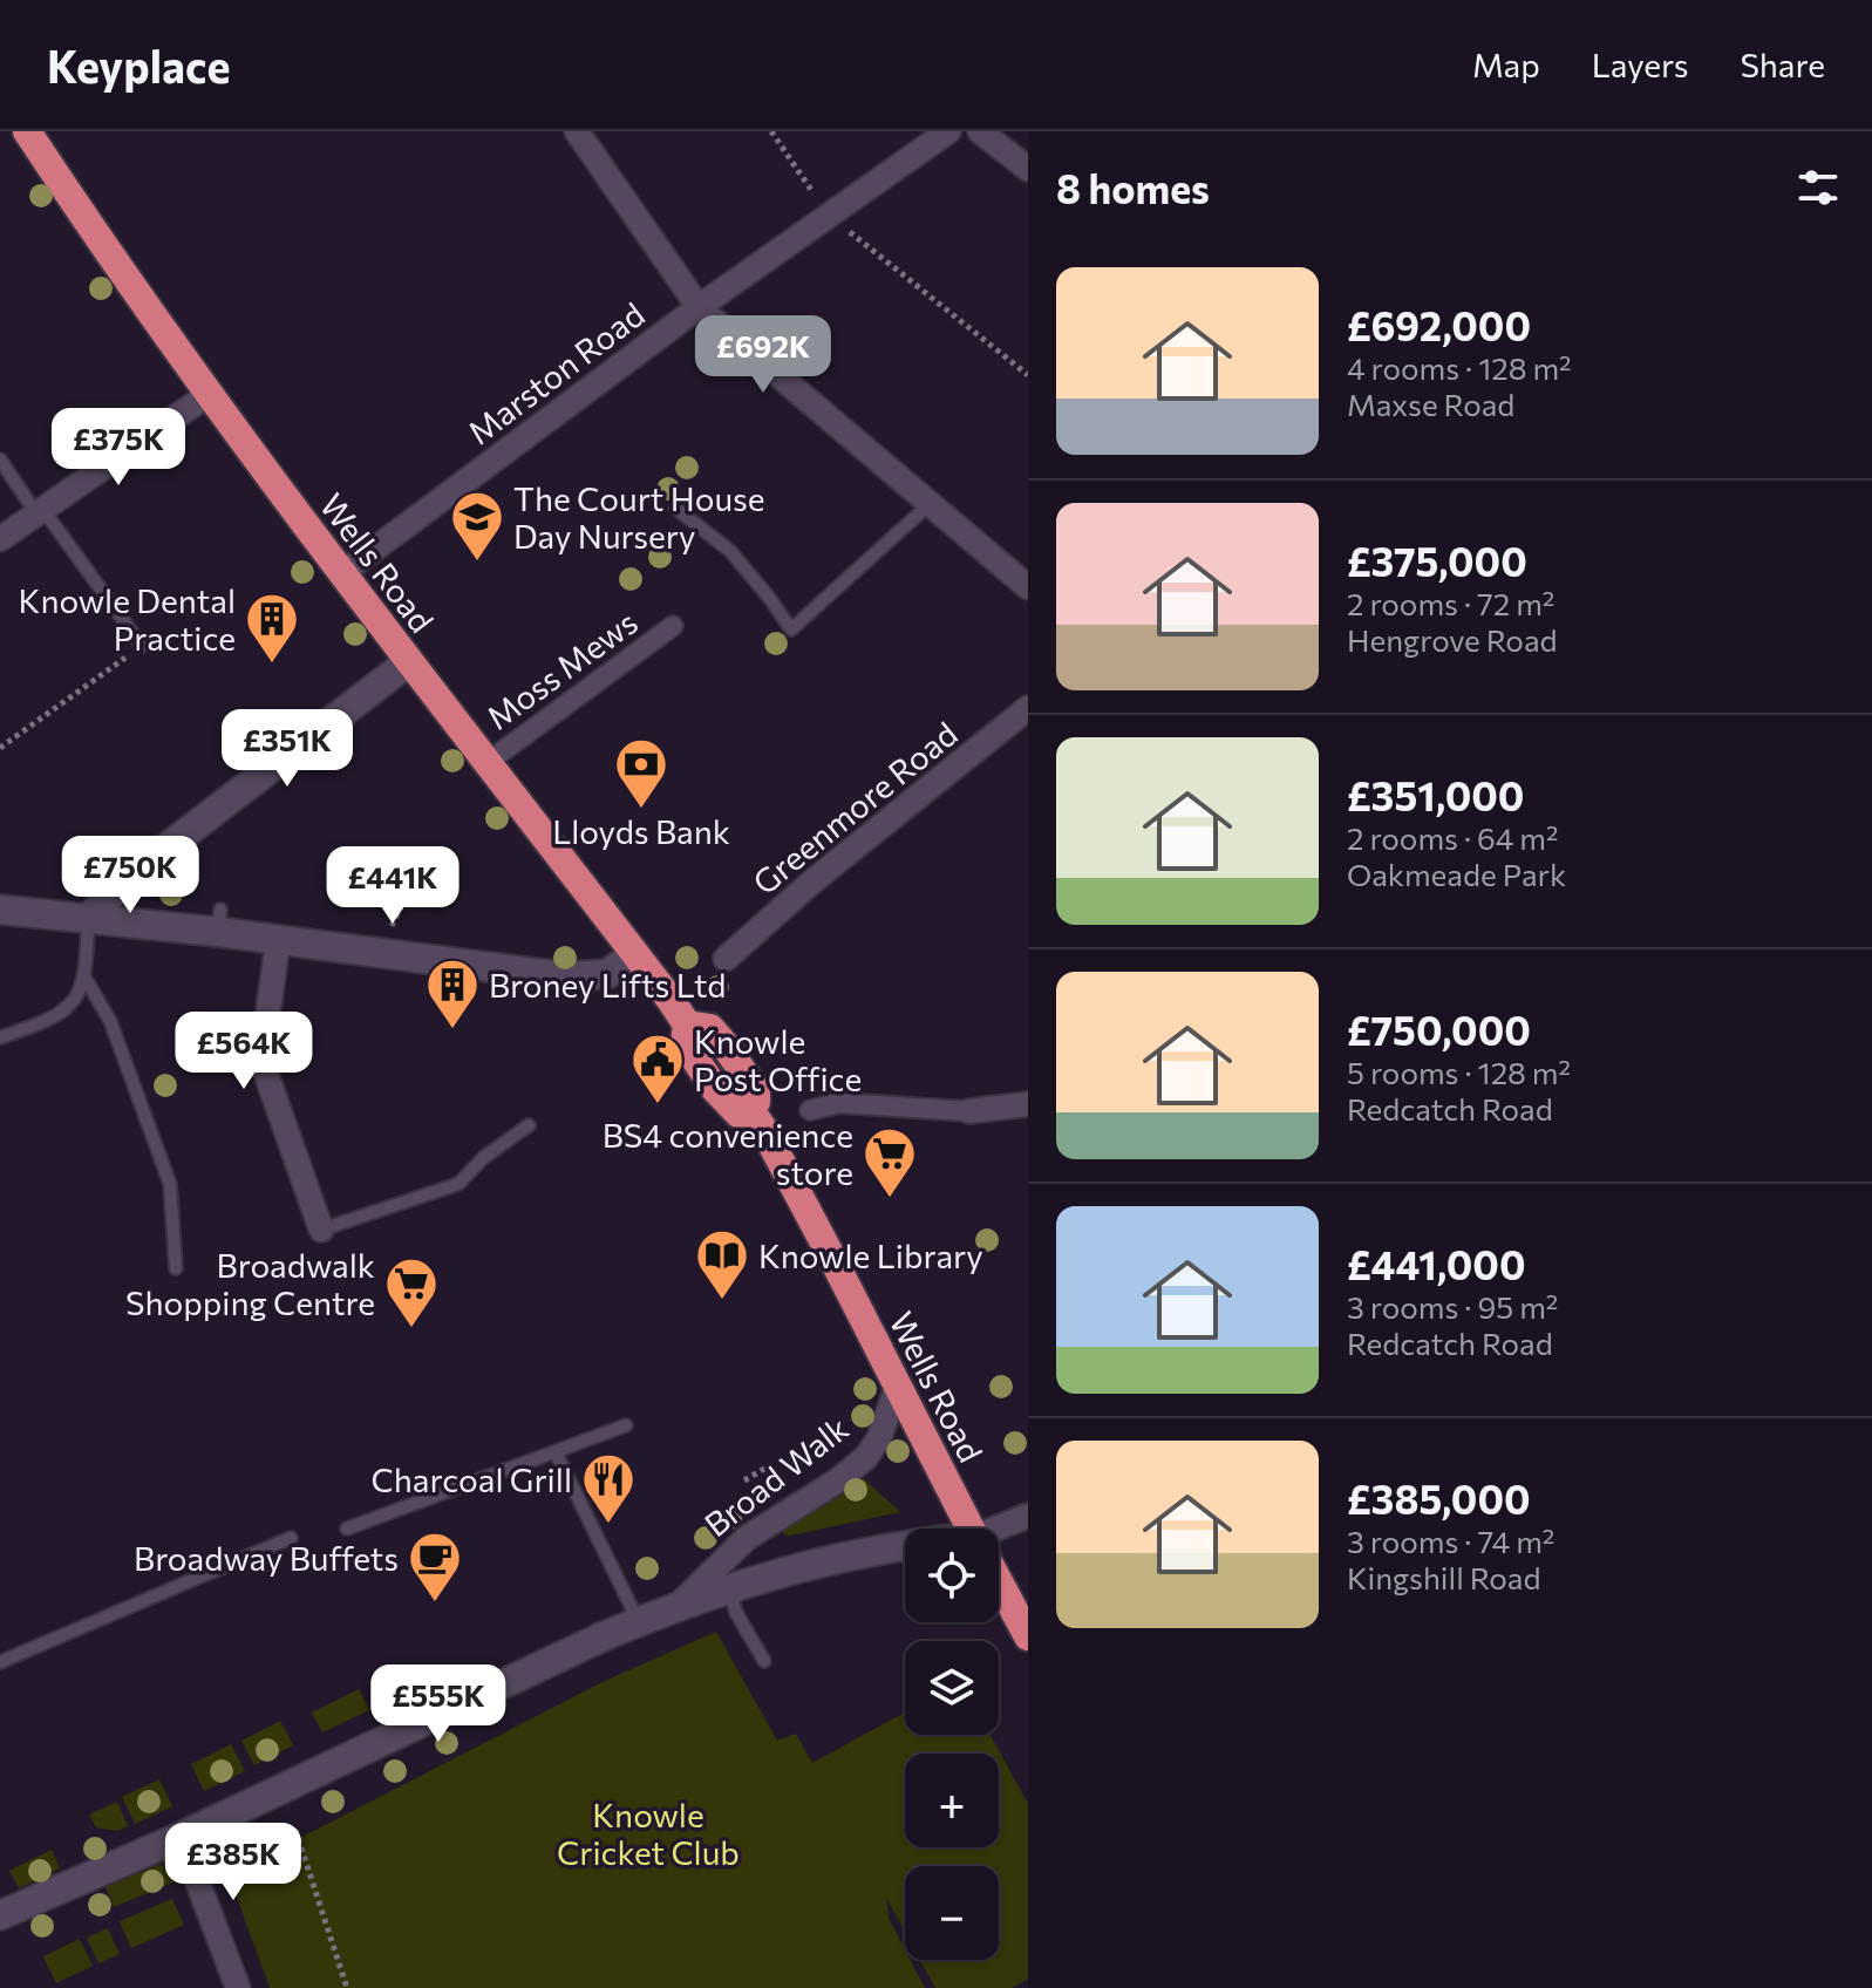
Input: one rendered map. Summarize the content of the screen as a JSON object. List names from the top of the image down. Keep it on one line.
{"streets":{"highway":["Wells Road"],"main road":["Broad Walk"],"street":["Marston Road","Moss Mews","Greenmore Road"]},"crossings":[["Marston Road","Wells Road"],["Wells Road","Moss Mews"],["Wells Road","Broad Walk"]],"parks":["Knowle Cricket Club"],"places":{"school or university":["The Court House Day Nursery"],"building":["Knowle Dental Practice","Broney Lifts Ltd"],"bank":["Lloyds Bank"],"public building":["Knowle Post Office"],"supermarket":["BS4 convenience store","Broadwalk Shopping Centre"],"library":["Knowle Library"],"restaurant":["Charcoal Grill"],"cafe":["Broadway Buffets"]},"page":{"header":"Keyplace","nav":["Map","Layers","Share"],"heading":"8 homes","list":[{"name":"£692,000","note":"4 rooms · 128 m² · Maxse Road"},{"name":"£375,000","note":"2 rooms · 72 m² · Hengrove Road"},{"name":"£351,000","note":"2 rooms · 64 m² · Oakmeade Park"},{"name":"£750,000","note":"5 rooms · 128 m² · Redcatch Road"},{"name":"£441,000","note":"3 rooms · 95 m² · Redcatch Road"},{"name":"£385,000","note":"3 rooms · 74 m² · Kingshill Road"}],"price":["£692K","£375K","£351K","£750K","£441K","£564K","£555K","£385K"],"map_buttons":["+","−"]}}
